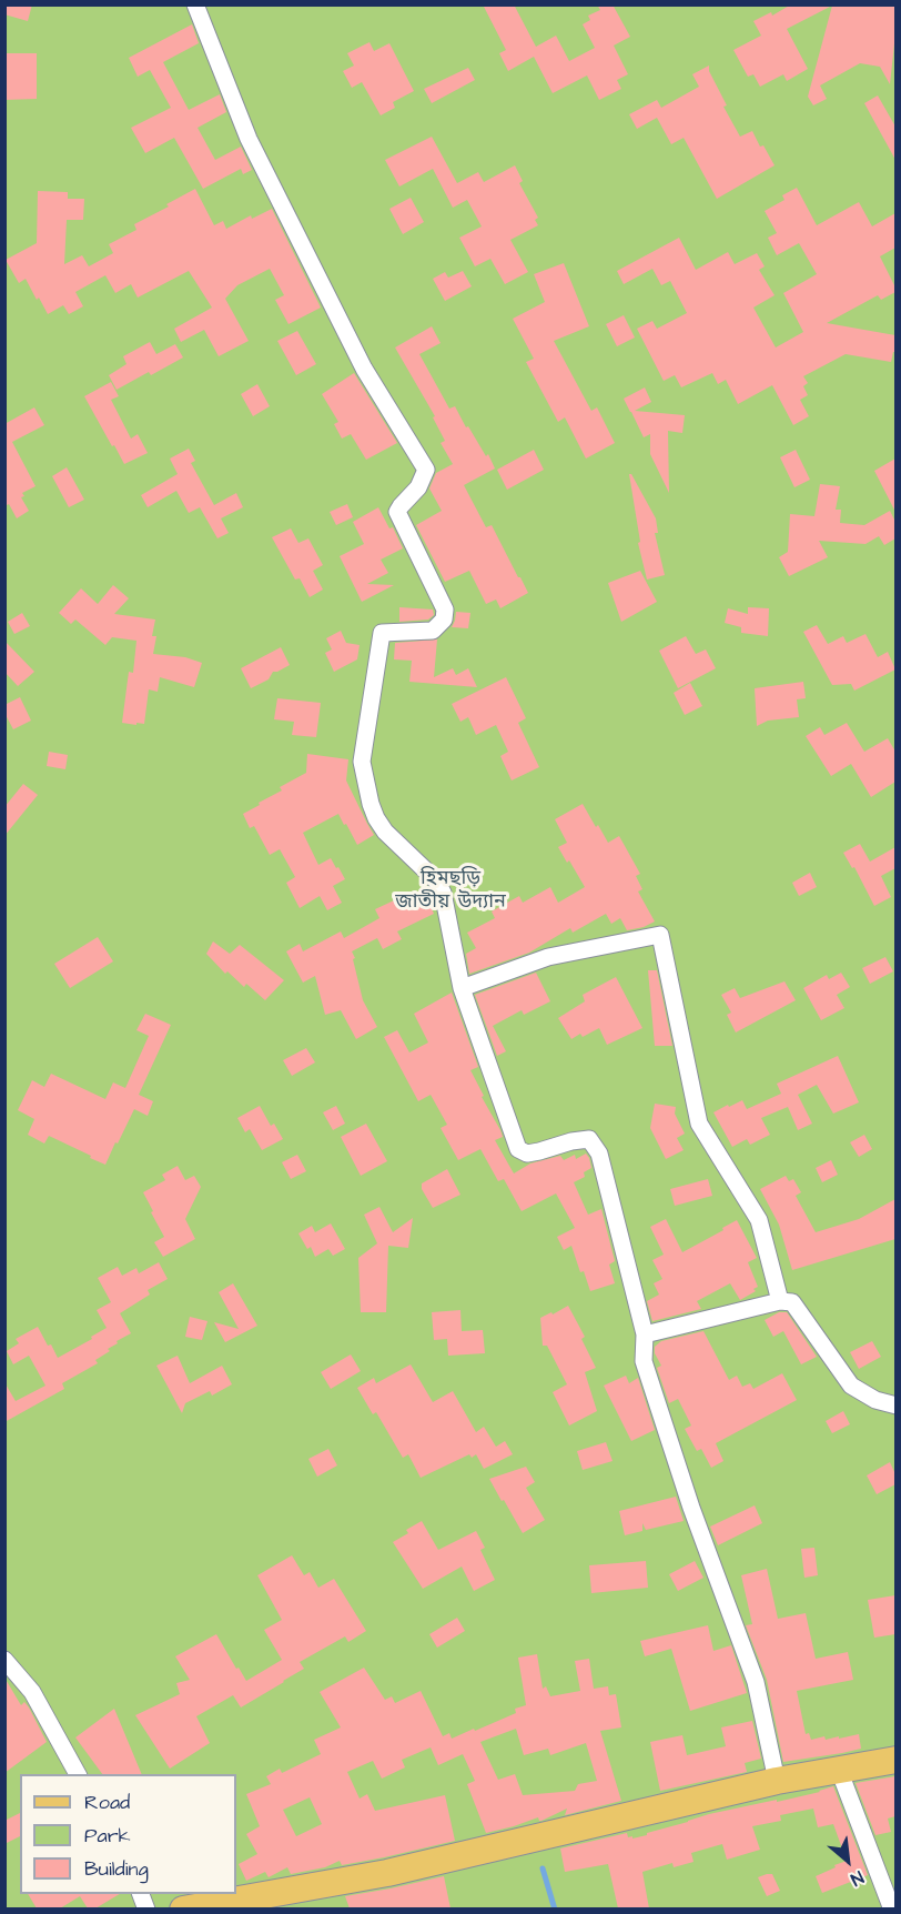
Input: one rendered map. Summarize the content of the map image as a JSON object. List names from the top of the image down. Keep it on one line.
{"parks":["হিমছড়ি জাতীয় উদ্যান"],"legend":["Road","Park","Building"],"north":"bottom right"}
